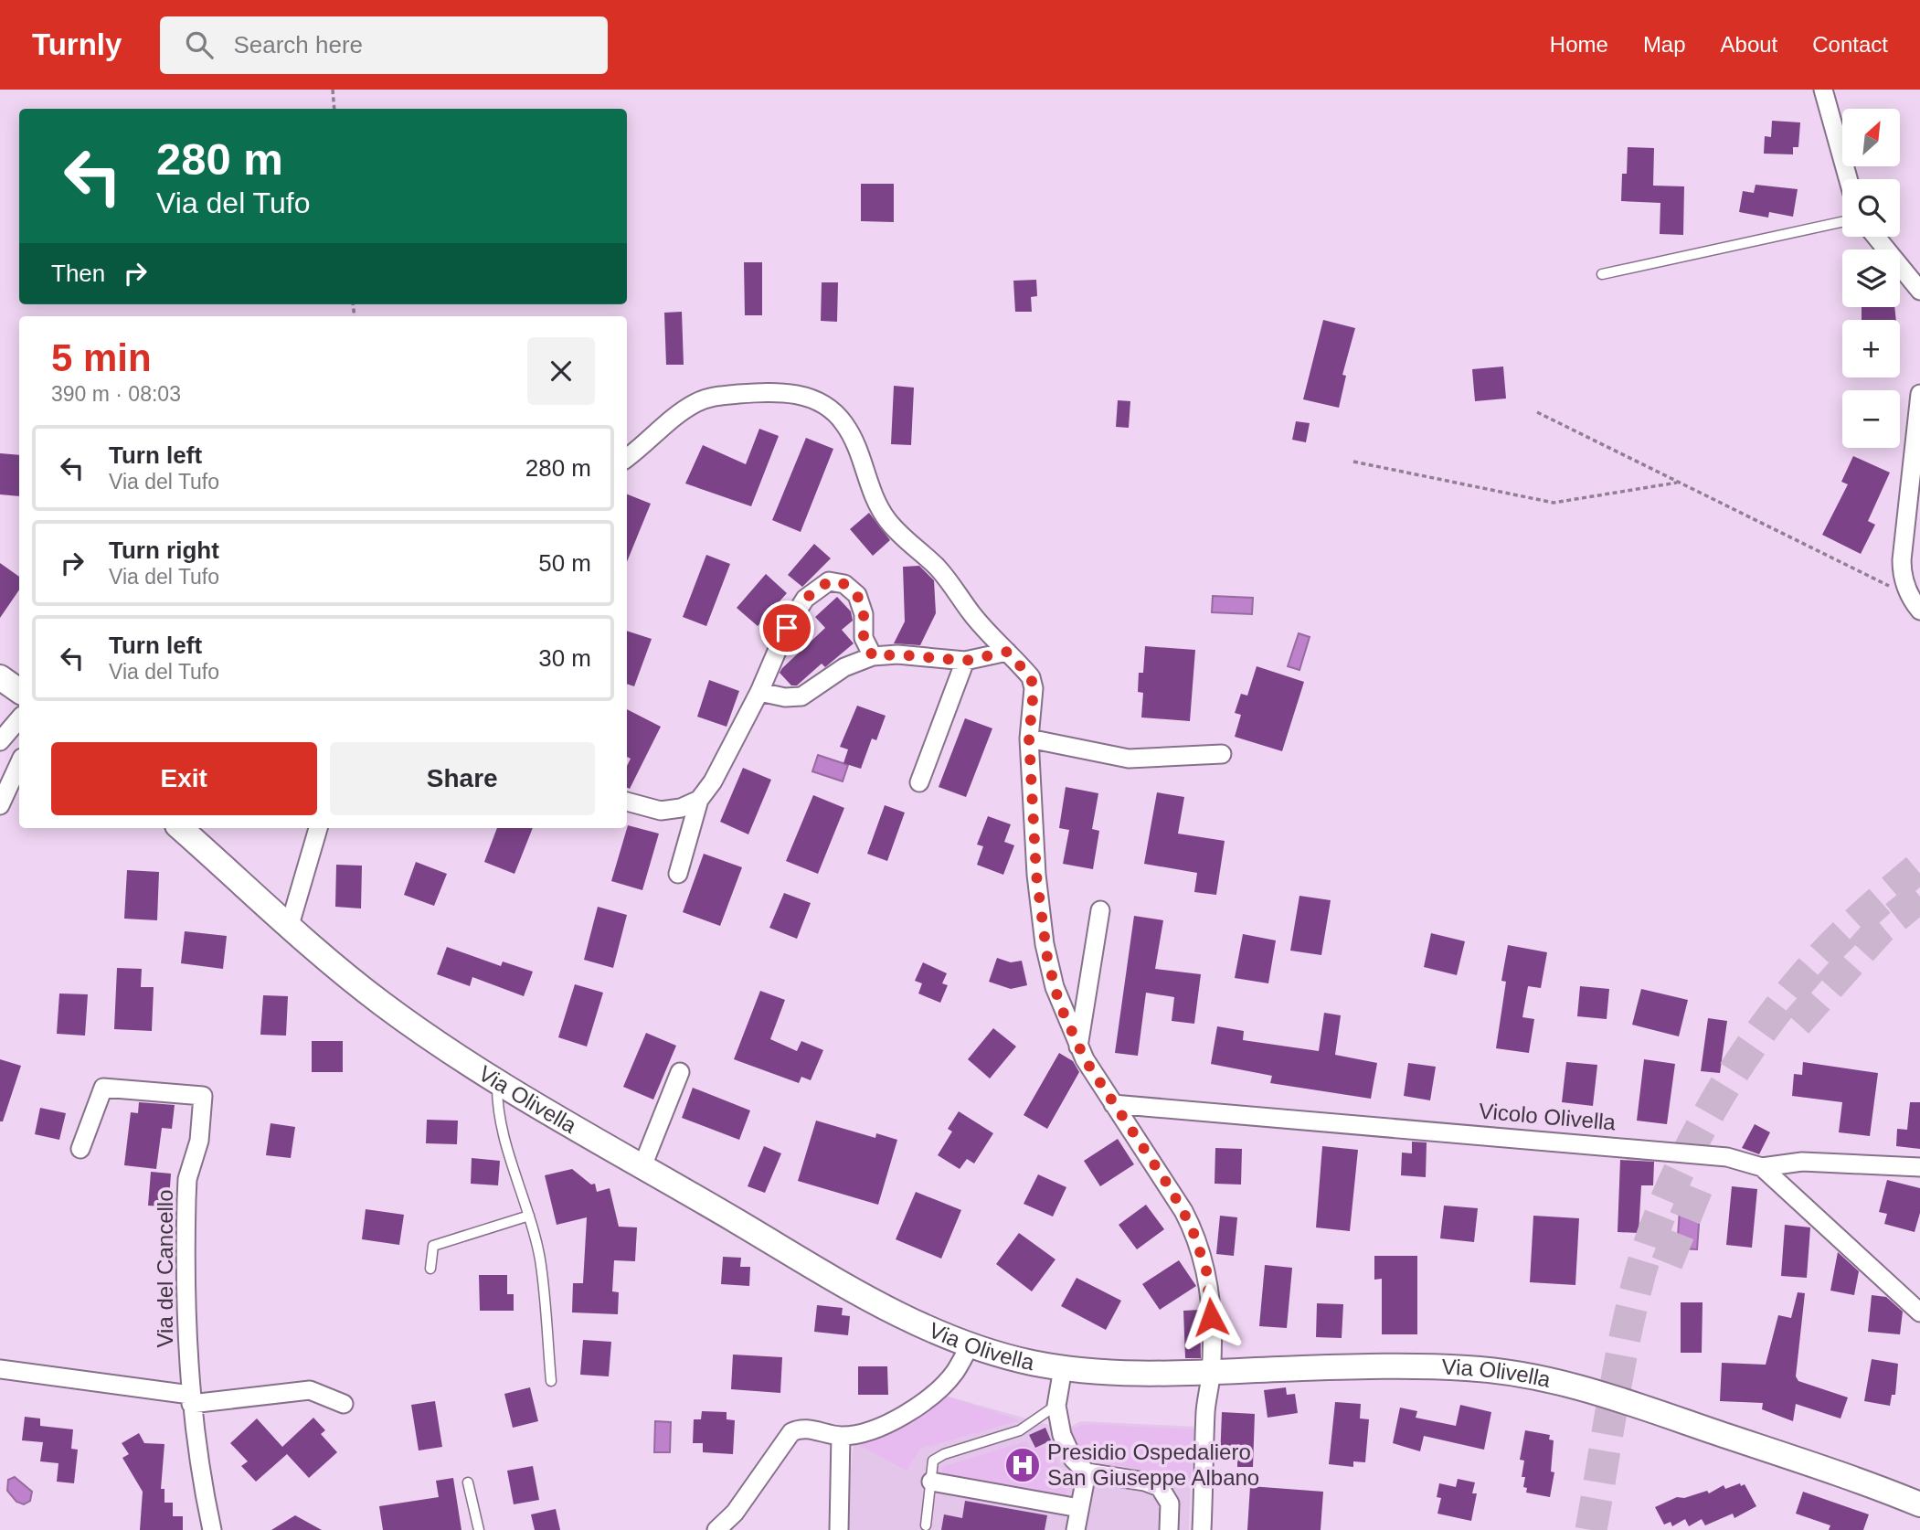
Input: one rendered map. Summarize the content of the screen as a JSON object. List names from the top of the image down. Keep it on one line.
{"streets":{"main road":["Via Olivella"],"street":["Vicolo Olivella","Via del Cancello"]},"places":{"hospital":["Presidio Ospedaliero San Giuseppe Albano"]},"north":"top right","page":{"header":"Turnly","search":"Search here","nav":["Home","Map","About","Contact"],"map_buttons":["+","−"],"turn":["280 m","Via del Tufo"],"then":"Then","heading":["5 min","390 m · 08:03"],"list":[{"name":"Turn left","note":"Via del Tufo","value":"280 m"},{"name":"Turn right","note":"Via del Tufo","value":"50 m"},{"name":"Turn left","note":"Via del Tufo","value":"30 m"}],"buttons":["Exit","Share"]}}
